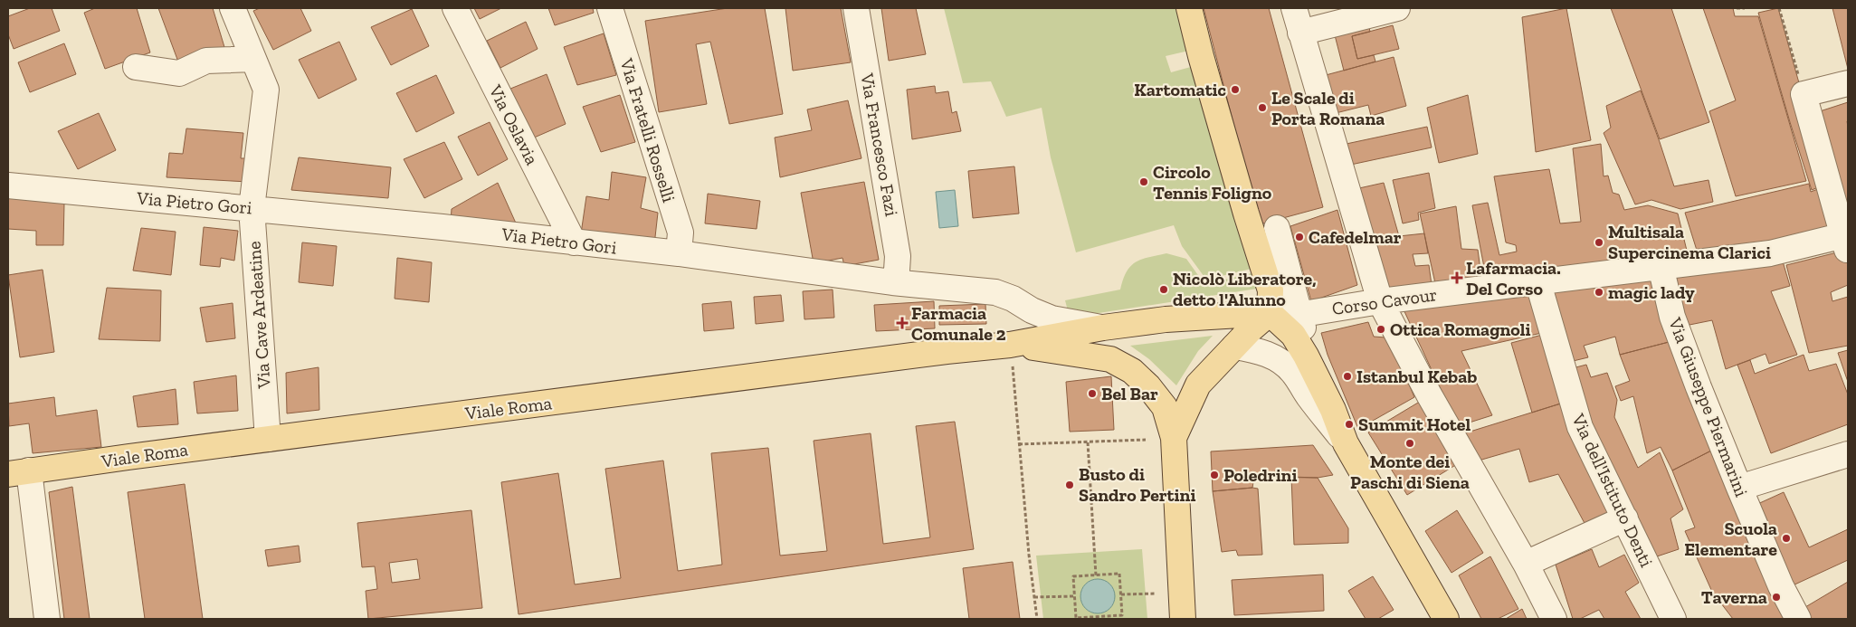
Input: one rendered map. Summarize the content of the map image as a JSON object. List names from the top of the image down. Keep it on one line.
{"streets":{"main road":["Viale Roma"],"street":["Via Oslavia","Via Fratelli Rosselli","Via Francesco Fazi","Via Pietro Gori","Corso Cavour","Via Cave Ardeatine","Via Giuseppe Piermarini","Via dell'Istituto Denti"]},"crossings":[["Via Oslavia","Via Pietro Gori"],["Via Fratelli Rosselli","Via Pietro Gori"],["Via Francesco Fazi","Via Pietro Gori"],["Via Pietro Gori","Via Cave Ardeatine"],["Corso Cavour","Via Giuseppe Piermarini"],["Corso Cavour","Via dell'Istituto Denti"],["Via Cave Ardeatine","Viale Roma"]],"places":{"other":["Kartomatic","Le Scale di Porta Romana","Circolo Tennis Foligno","Cafedelmar","Multisala Supercinema Clarici","Nicolò Liberatore, detto l'Alunno","magic lady","Ottica Romagnoli","Istanbul Kebab","Bel Bar","Summit Hotel","Monte dei Paschi di Siena","Poledrini","Busto di Sandro Pertini","Scuola Elementare","Taverna"],"health":["Lafarmacia. Del Corso","Farmacia Comunale 2"]}}
